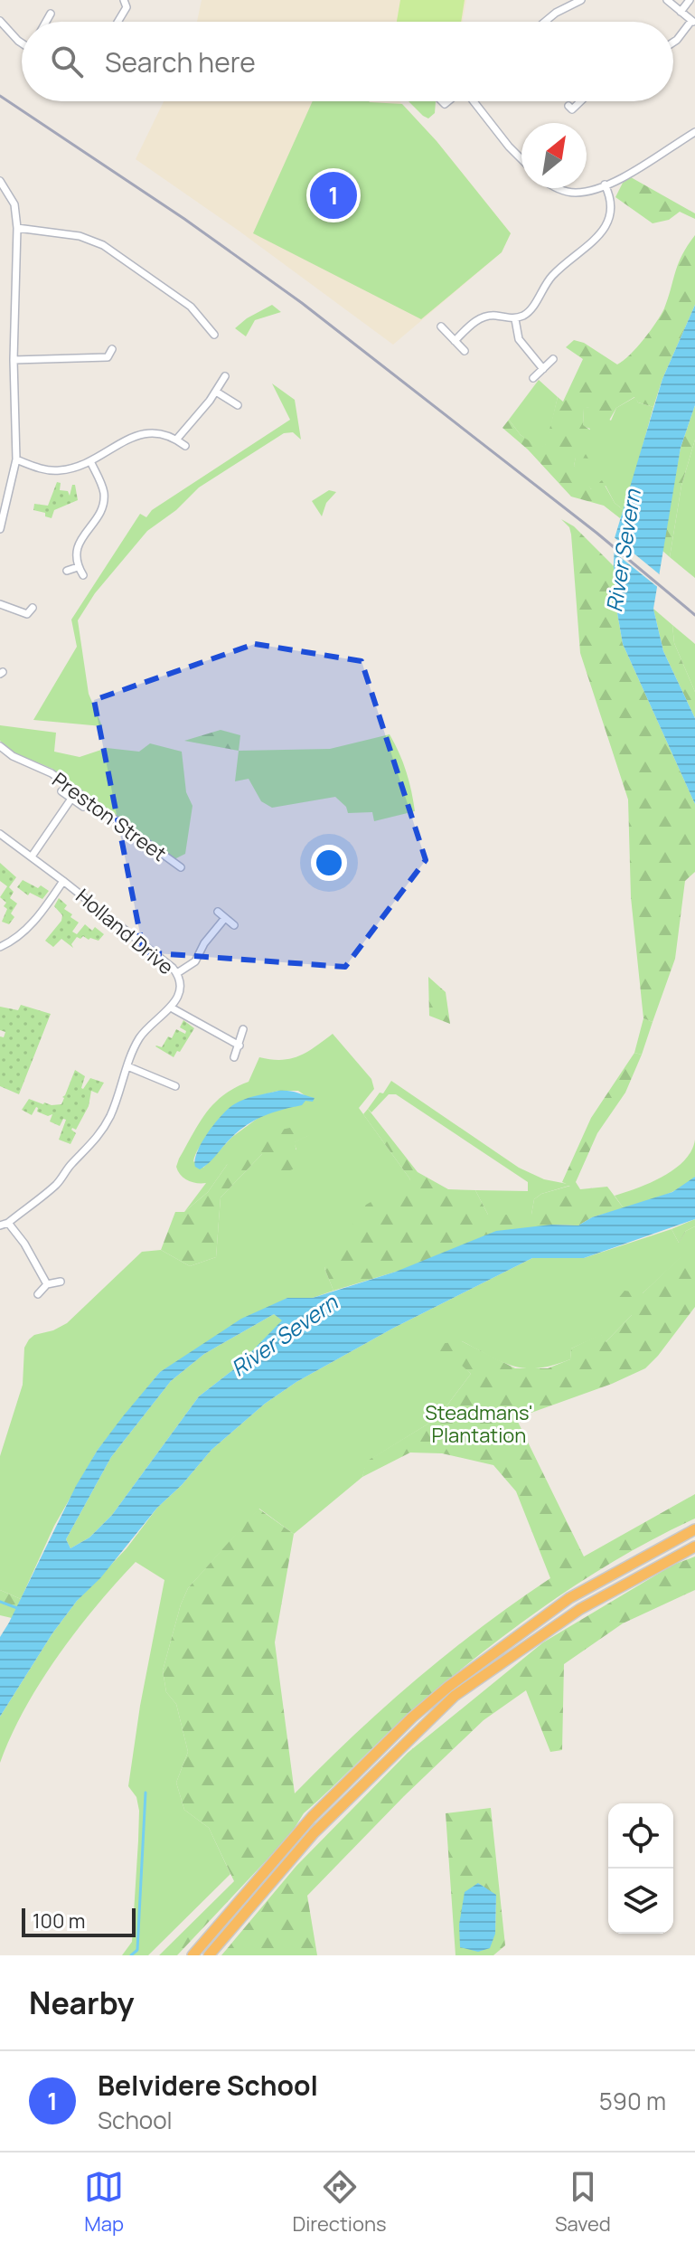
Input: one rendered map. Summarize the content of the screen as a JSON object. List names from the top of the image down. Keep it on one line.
{"streets":{"street":["Preston Street","Holland Drive"]},"water":["River Severn"],"parks":["Steadmans' Plantation"],"scale_bar":"100 m","north":"top right","page":{"search":"Search here","pins":"1","scale":"100 m","heading":"Nearby","list":[{"mark":"1","name":"Belvidere School","note":"School","value":"590 m"}],"nav":["Map","Directions","Saved"]}}
